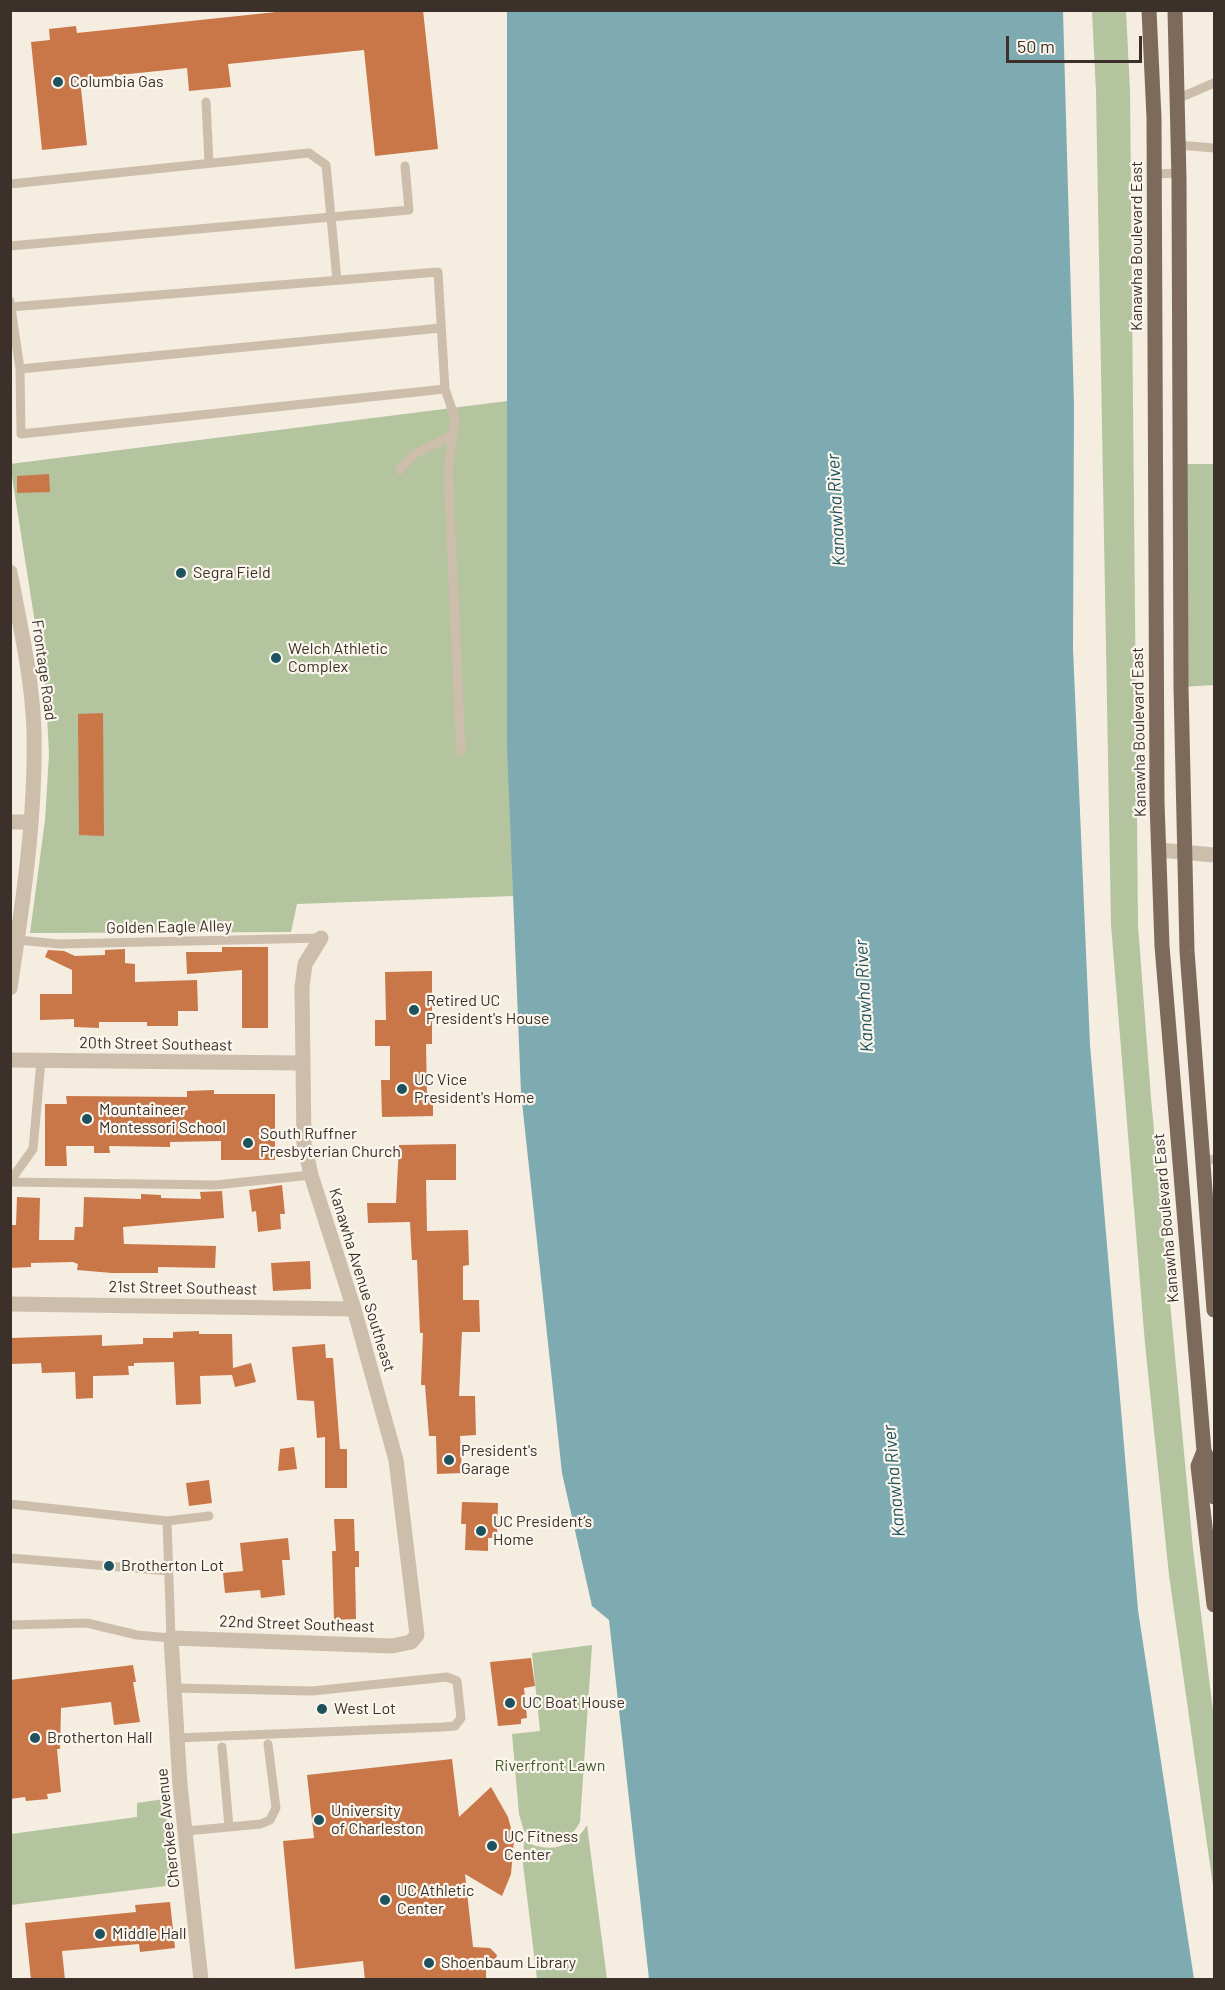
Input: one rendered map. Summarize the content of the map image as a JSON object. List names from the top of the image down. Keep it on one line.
{"streets":{"main road":["Kanawha Boulevard East"],"street":["Frontage Road","20th Street Southeast","Kanawha Avenue Southeast","21st Street Southeast","22nd Street Southeast","Cherokee Avenue"],"lane":["Golden Eagle Alley"]},"crossings":[["Frontage Road","Golden Eagle Alley"],["Golden Eagle Alley","Kanawha Avenue Southeast"],["20th Street Southeast","Kanawha Avenue Southeast"],["Kanawha Avenue Southeast","21st Street Southeast"],["Kanawha Avenue Southeast","22nd Street Southeast"],["22nd Street Southeast","Cherokee Avenue"]],"water":["Kanawha River"],"parks":["Riverfront Lawn"],"places":["Columbia Gas","Segra Field","Welch Athletic Complex","Retired UC President's House","UC Vice President's Home","Mountaineer Montessori School","South Ruffner Presbyterian Church","President's Garage","UC President’s Home","Brotherton Lot","UC Boat House","West Lot","Brotherton Hall","University of Charleston","UC Fitness Center","UC Athletic Center","Middle Hall","Shoenbaum Library"],"scale_bar":"50 m"}
